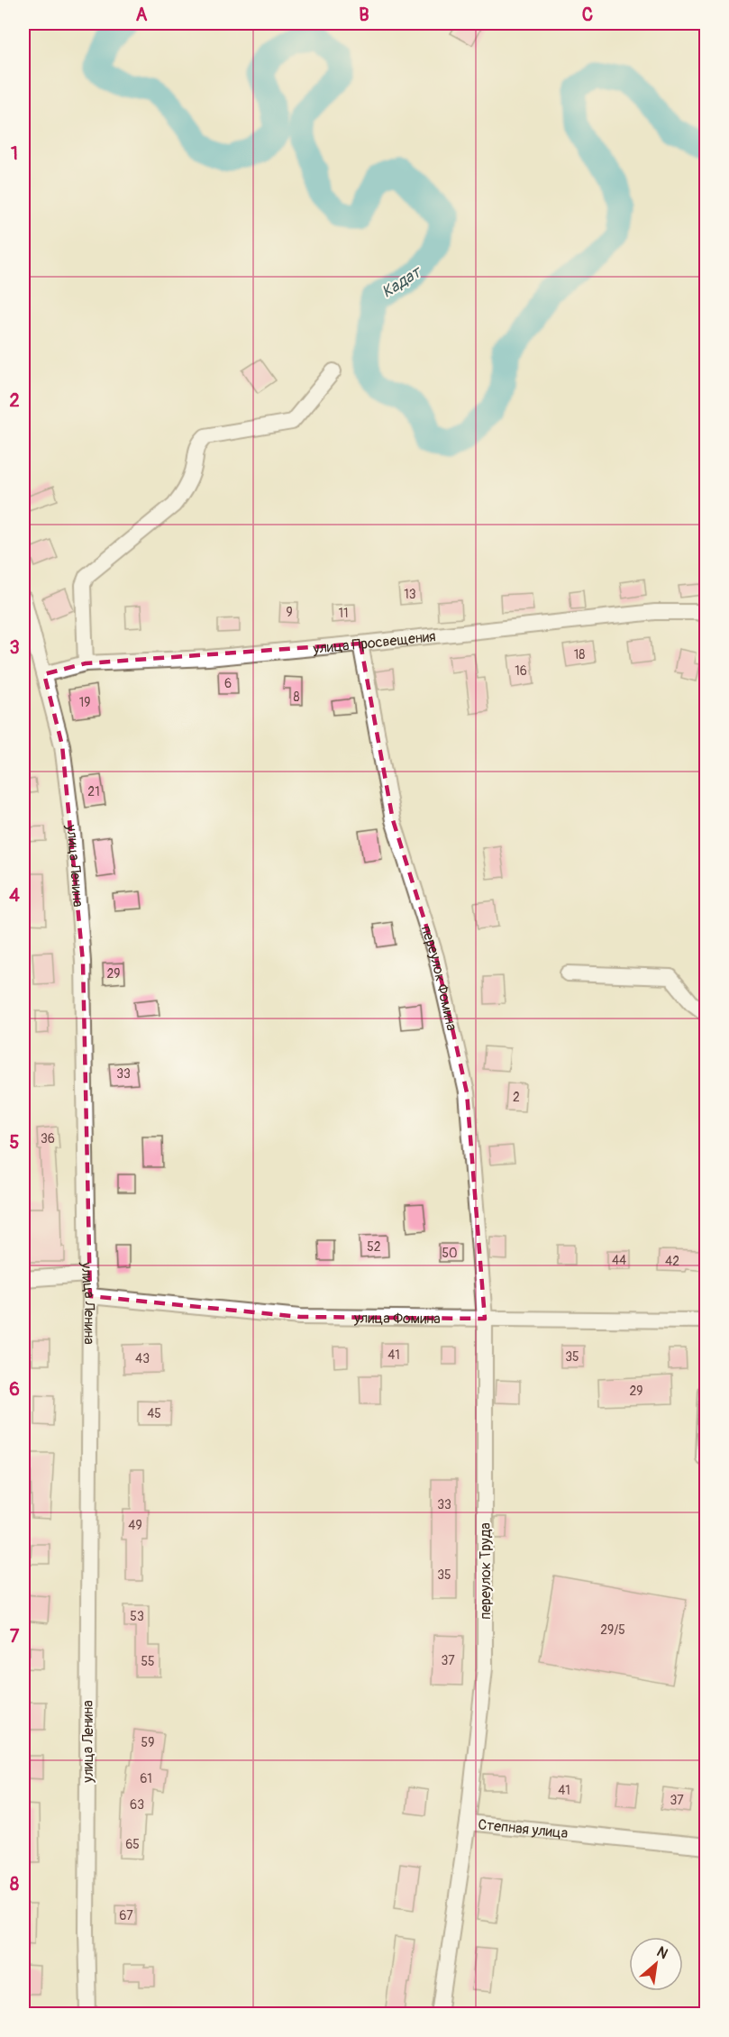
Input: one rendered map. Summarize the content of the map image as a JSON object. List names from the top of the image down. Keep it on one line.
{"streets":{"street":["улица Просвещения","улица Ленина","переулок Фомина","улица Фомина","переулок Труда","Степная улица"]},"crossings":[["улица Просвещения","улица Ленина"],["улица Просвещения","переулок Фомина"],["улица Ленина","улица Фомина"],["переулок Фомина","улица Фомина"],["переулок Фомина","переулок Труда"],["улица Фомина","переулок Труда"],["переулок Труда","Степная улица"]],"water":["Кадат"],"house_numbers":["13","9","11","18","16","6","8","19","21","29","33","2","36","52","50","44","42","41","35","43","29","45","33","49","35","53","29/5","37","55","59","61","41","37","63","65","67"],"north":"top right","grid":{"columns":["A","B","C"],"rows":["1","2","3","4","5","6","7","8"]}}
